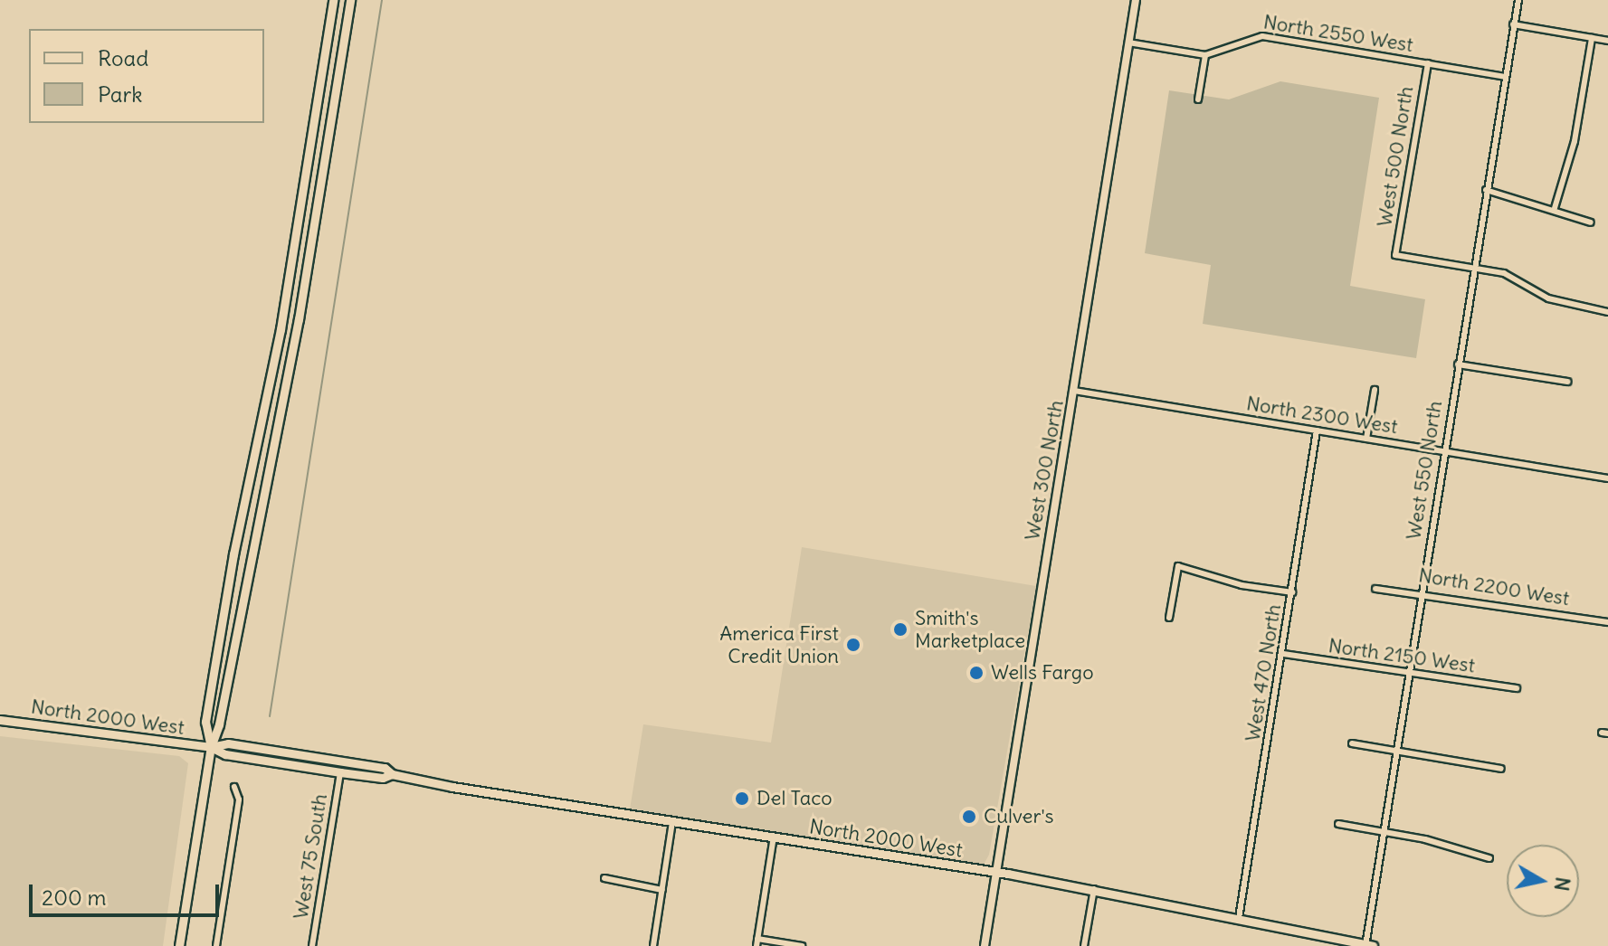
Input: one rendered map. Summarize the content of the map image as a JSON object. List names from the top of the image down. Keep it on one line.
{"streets":{"main road":["West 300 North","North 2000 West"],"street":["North 2550 West","West 500 North","North 2300 West","West 550 North","North 2200 West","North 2150 West","West 470 North","West 75 South"]},"crossings":[["North 2550 West","West 500 North"],["North 2550 West","West 300 North"],["North 2550 West","West 550 North"],["West 500 North","West 550 North"],["North 2300 West","West 300 North"],["North 2300 West","West 550 North"],["North 2300 West","West 470 North"],["West 300 North","North 2000 West"],["West 550 North","North 2200 West"],["West 550 North","North 2150 West"],["West 550 North","North 2000 West"],["North 2150 West","West 470 North"],["West 470 North","North 2000 West"],["North 2000 West","West 75 South"]],"places":["Smith's Marketplace","America First Credit Union","Wells Fargo","Del Taco","Culver's"],"legend":["Road","Park"],"scale_bar":"200 m","north":"right"}
